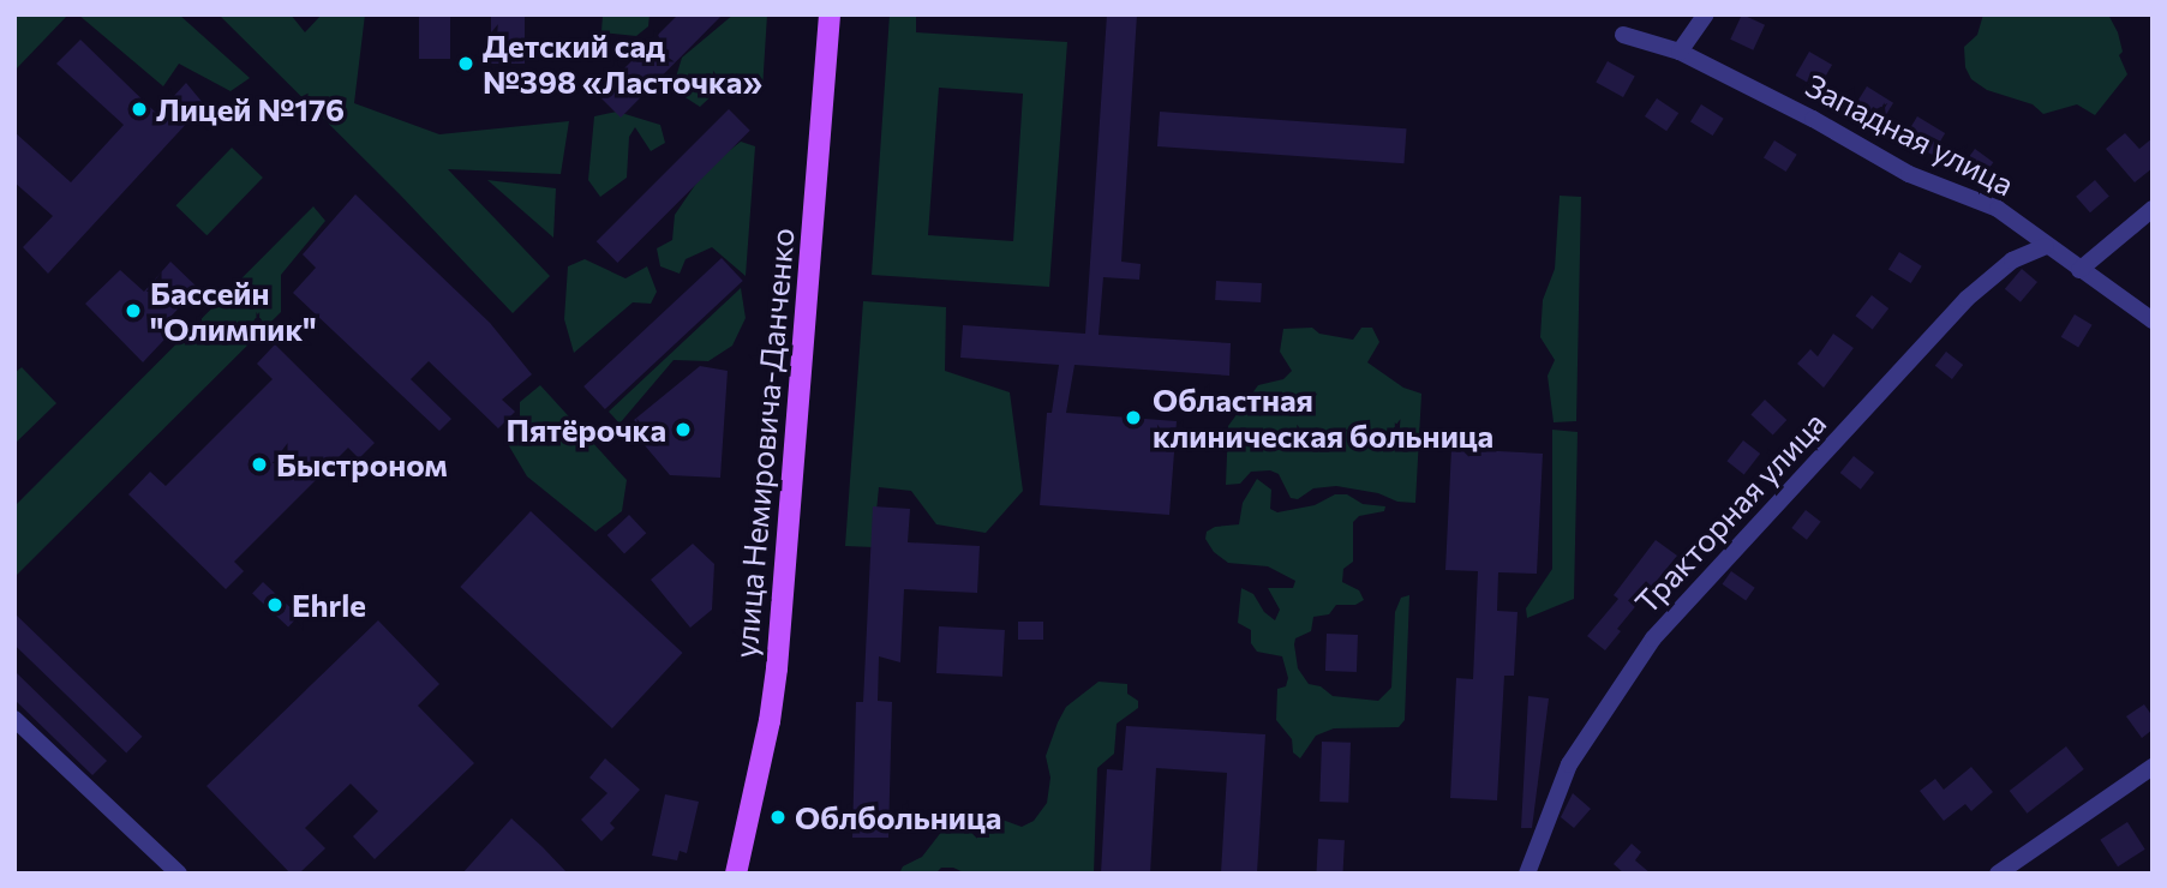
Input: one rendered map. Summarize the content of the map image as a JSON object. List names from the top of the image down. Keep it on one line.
{"streets":{"main road":["улица Немировича-Данченко"],"street":["Западная улица","Тракторная улица"]},"crossings":[["Западная улица","Тракторная улица"]],"places":["Детский сад №398 «Ласточка»","Лицей №176","Бассейн \"Олимпик\"","Областная клиническая больница","Пятёрочка","Быстроном","Ehrle","Облбольница"]}
